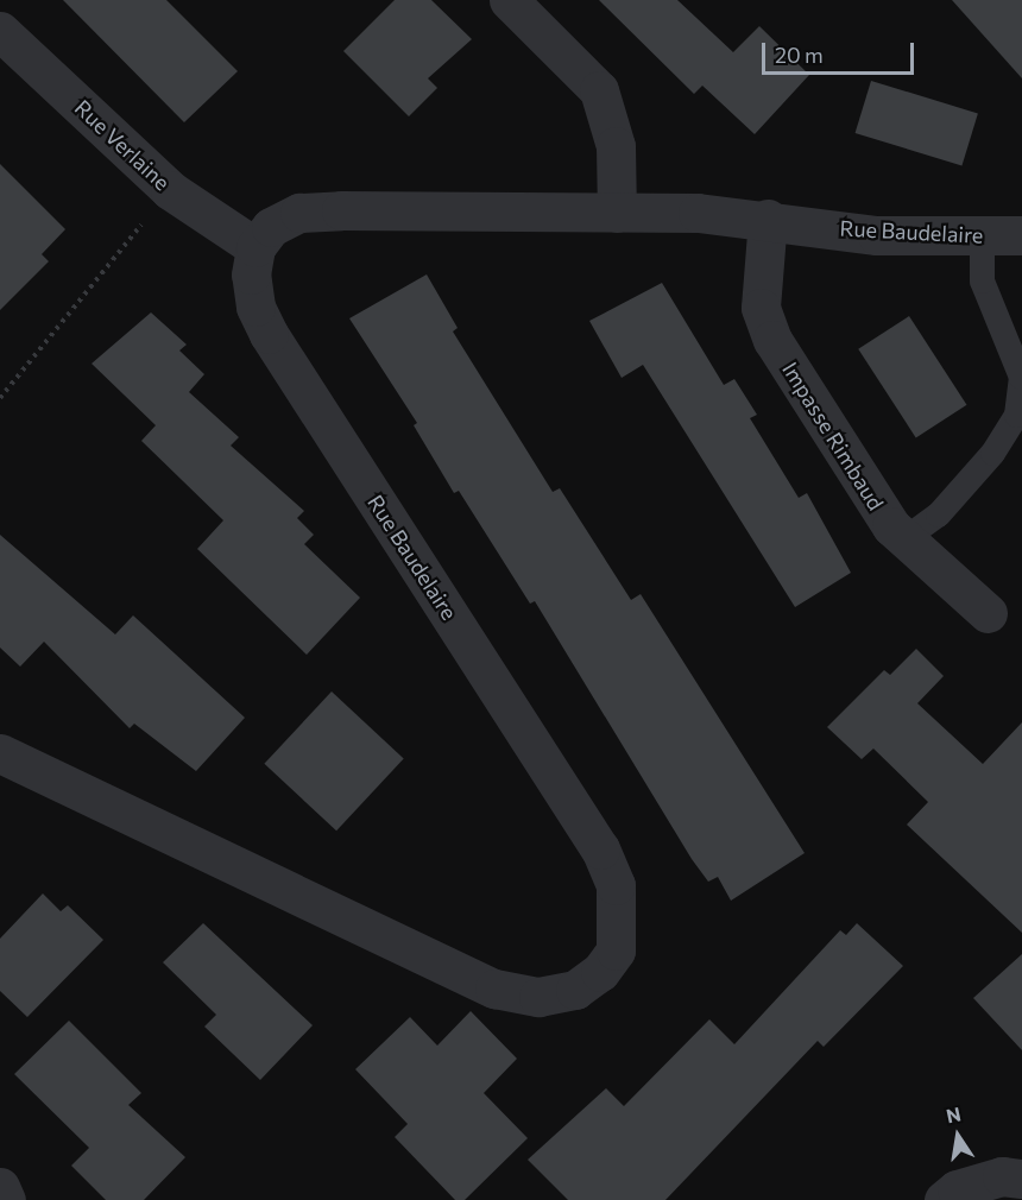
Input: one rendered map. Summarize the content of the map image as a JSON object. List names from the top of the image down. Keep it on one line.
{"streets":{"street":["Rue Verlaine","Rue Baudelaire","Impasse Rimbaud"]},"crossings":[["Rue Verlaine","Rue Baudelaire"],["Rue Baudelaire","Impasse Rimbaud"]],"scale_bar":"20 m","north":"top"}
